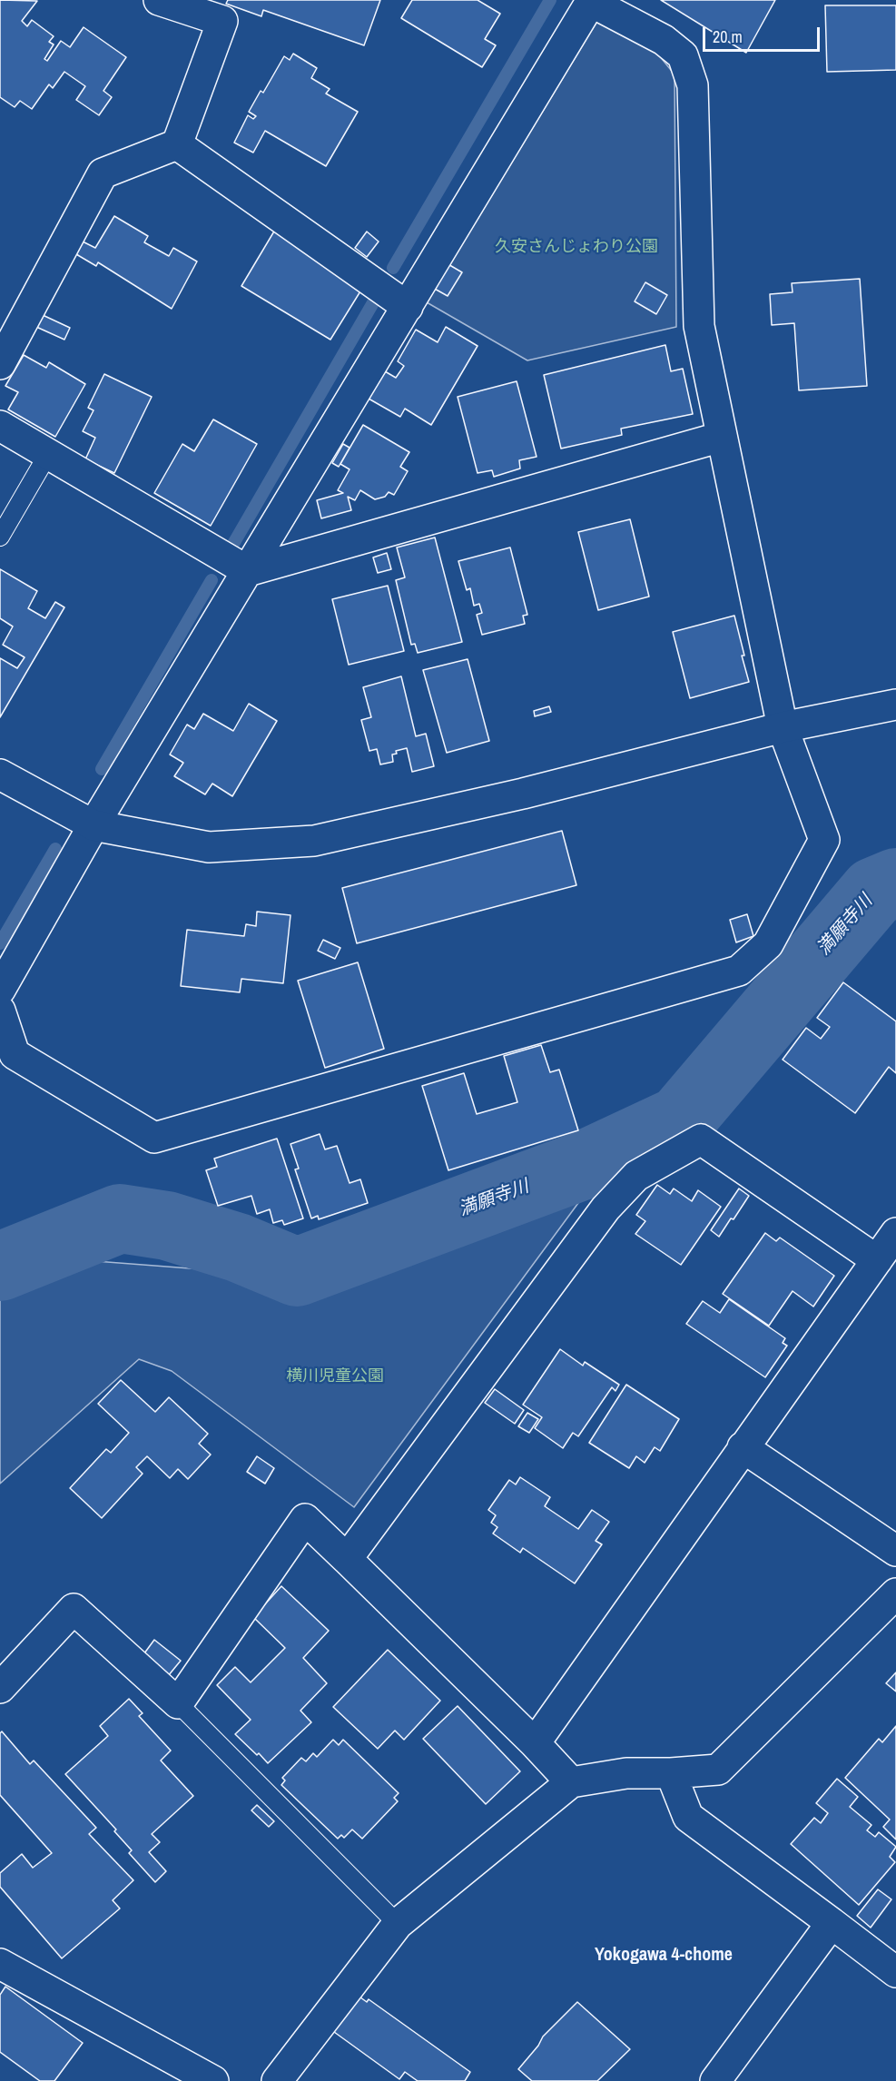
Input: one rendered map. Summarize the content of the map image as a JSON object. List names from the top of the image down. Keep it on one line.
{"districts":["Yokogawa 4-chome"],"water":["満願寺川"],"parks":["久安さんじょわり公園","横川児童公園"],"scale_bar":"20 m"}
